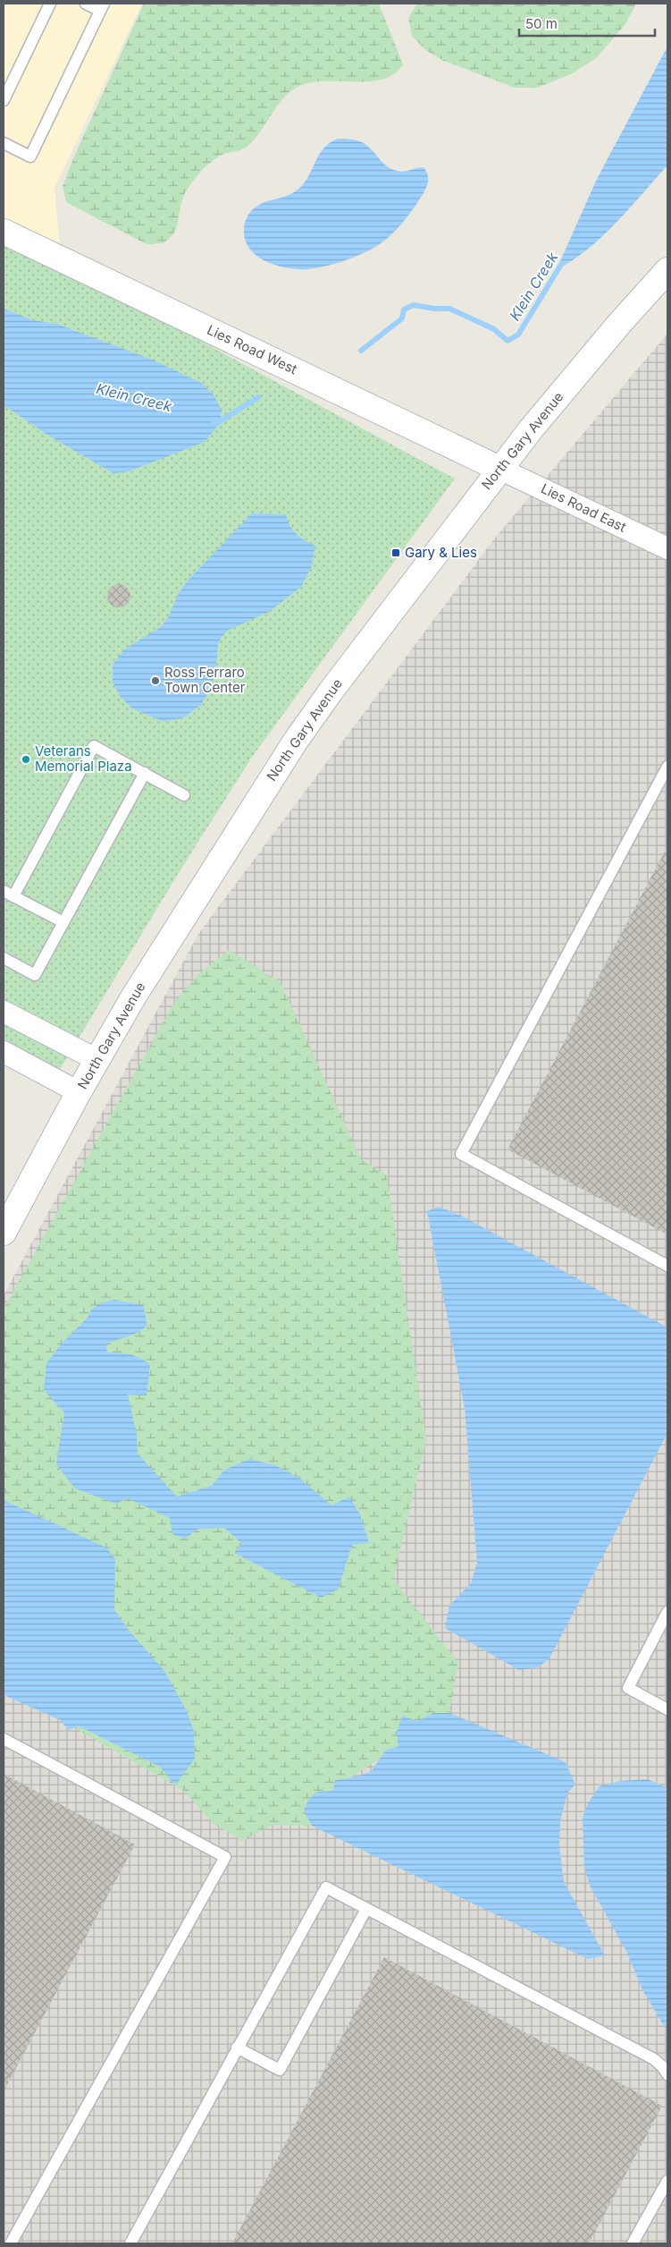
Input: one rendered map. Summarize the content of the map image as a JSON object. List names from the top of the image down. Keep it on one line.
{"streets":{"street":["Lies Road West","North Gary Avenue","Lies Road East"]},"crossings":[["Lies Road West","North Gary Avenue"],["Lies Road West","Lies Road East"],["North Gary Avenue","Lies Road East"]],"water":["Klein Creek"],"places":{"transit":["Gary & Lies"],"other":["Ross Ferraro Town Center","Veterans Memorial Plaza"]},"scale_bar":"50 m"}
